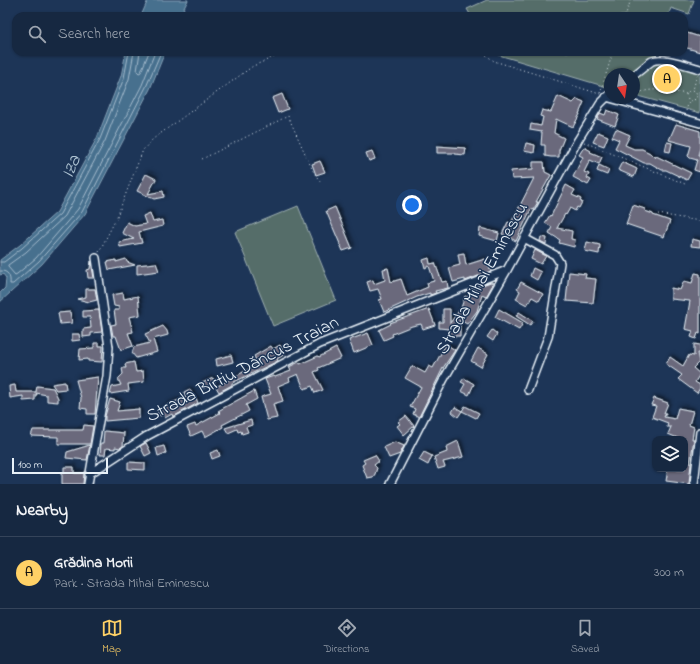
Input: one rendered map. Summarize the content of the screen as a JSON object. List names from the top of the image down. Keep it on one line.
{"streets":{"street":["Strada Mihai Eminescu","Strada Birtiu Dăncus Traian"]},"crossings":[["Strada Mihai Eminescu","Strada Birtiu Dăncus Traian"]],"water":["Iza"],"scale_bar":"100 m","north":"bottom","page":{"search":"Search here","pins":"A","scale":"100 m","heading":"Nearby","list":[{"mark":"A","name":"Grădina Morii","note":"Park · Strada Mihai Eminescu","value":"300 m"}],"nav":["Map","Directions","Saved"]}}
